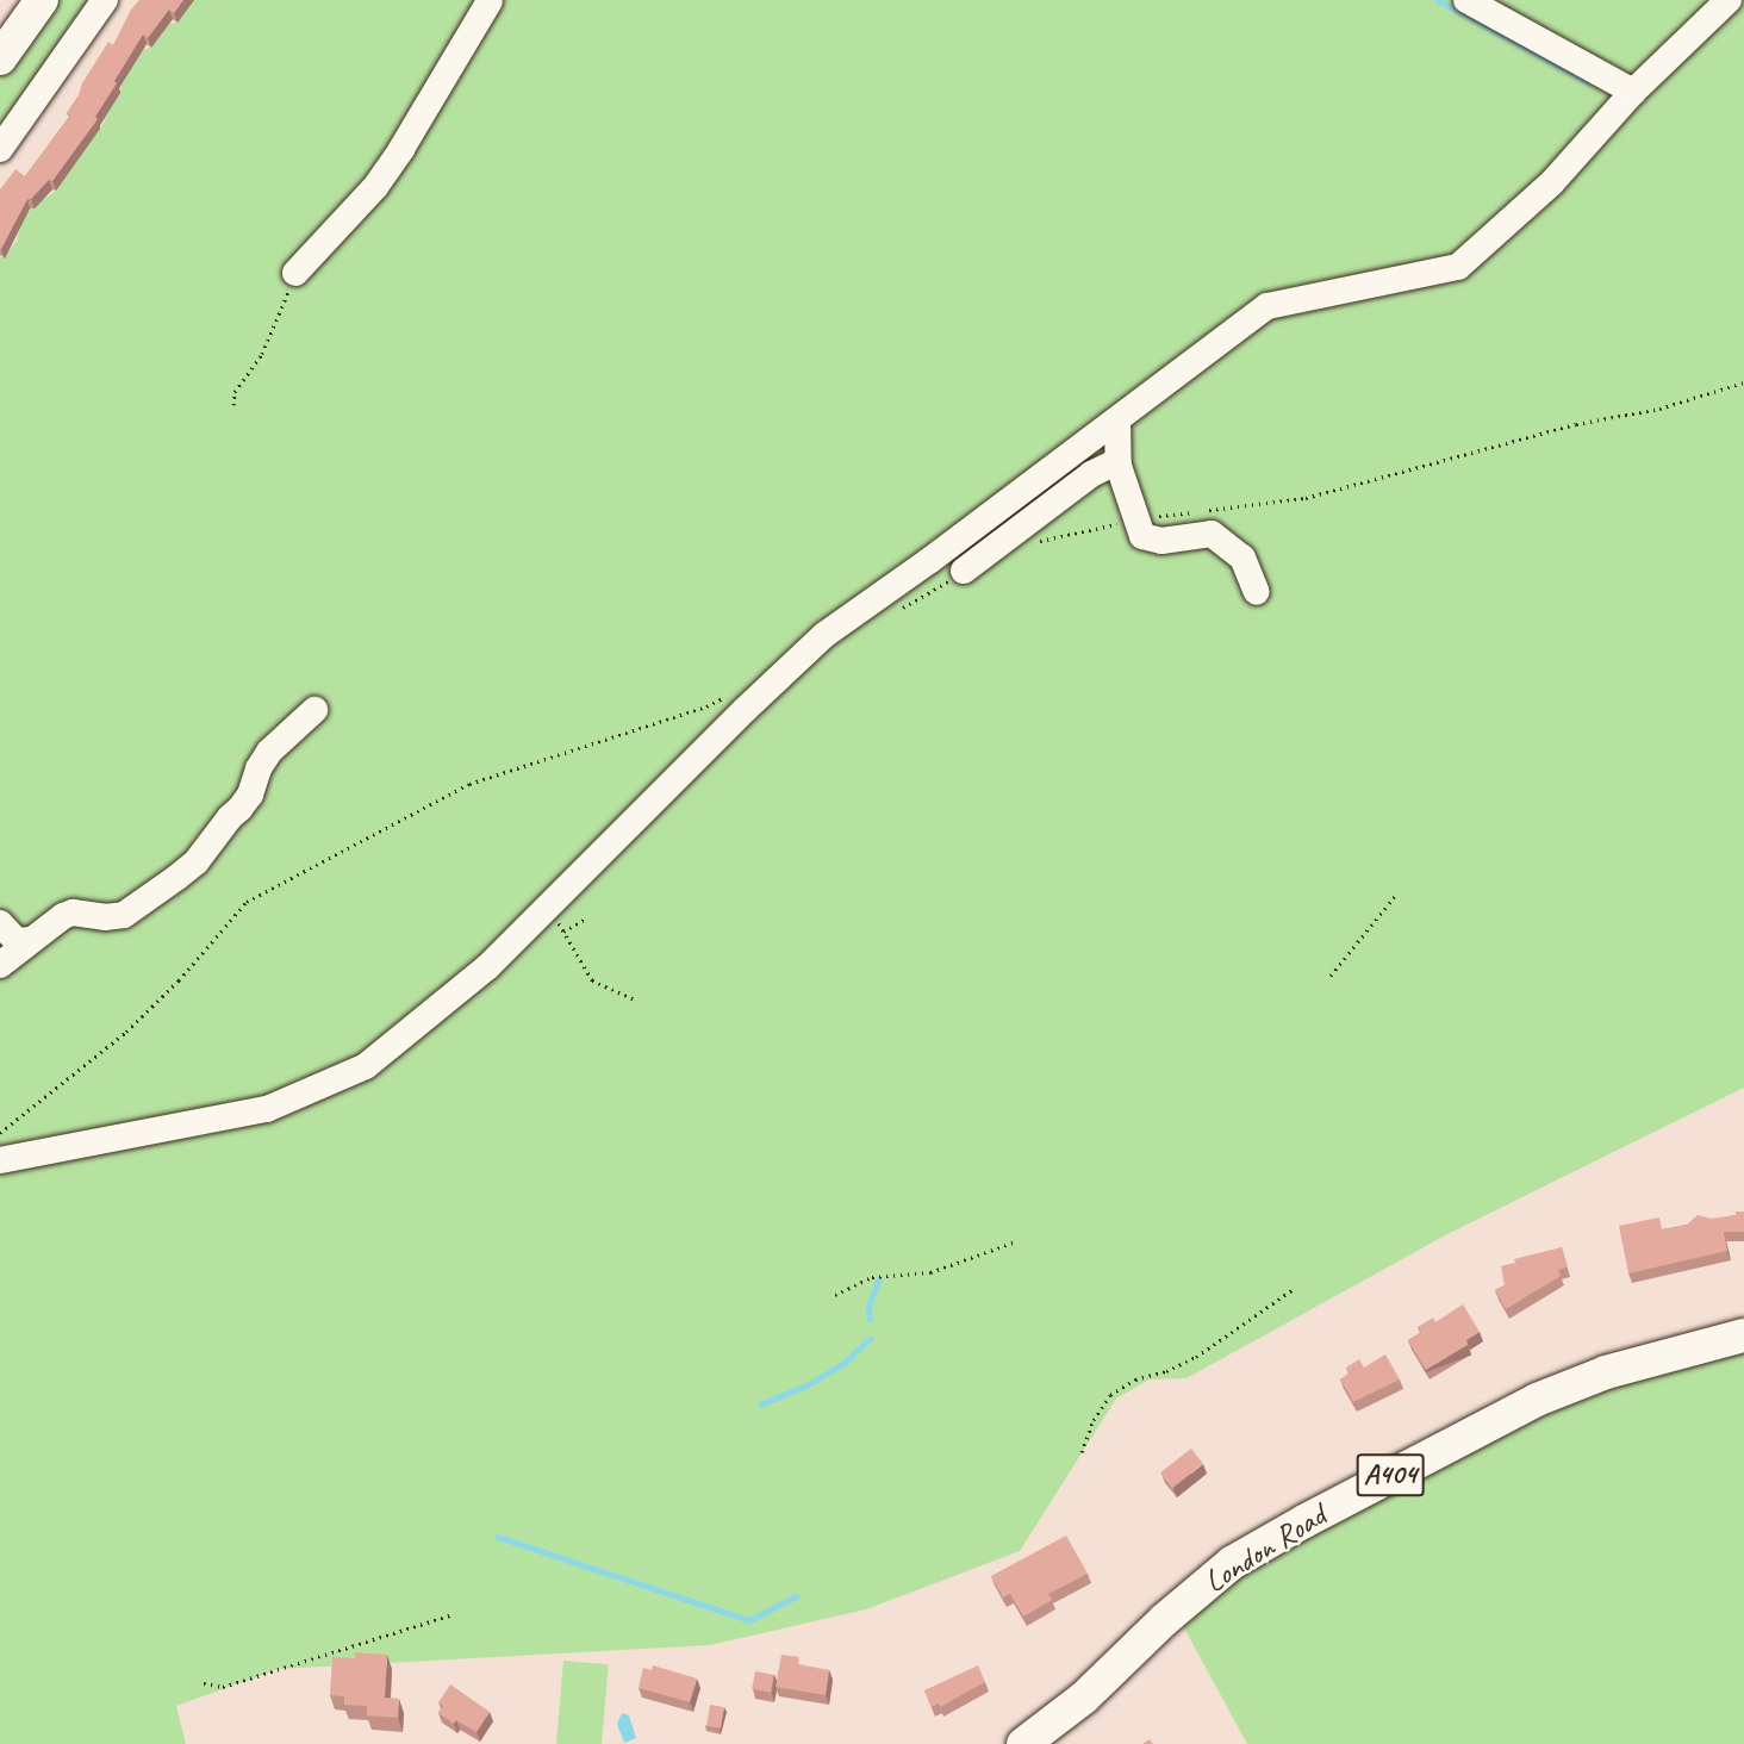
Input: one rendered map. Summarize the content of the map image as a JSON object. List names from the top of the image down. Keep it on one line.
{"streets":{"main road":["A404","London Road"]}}
